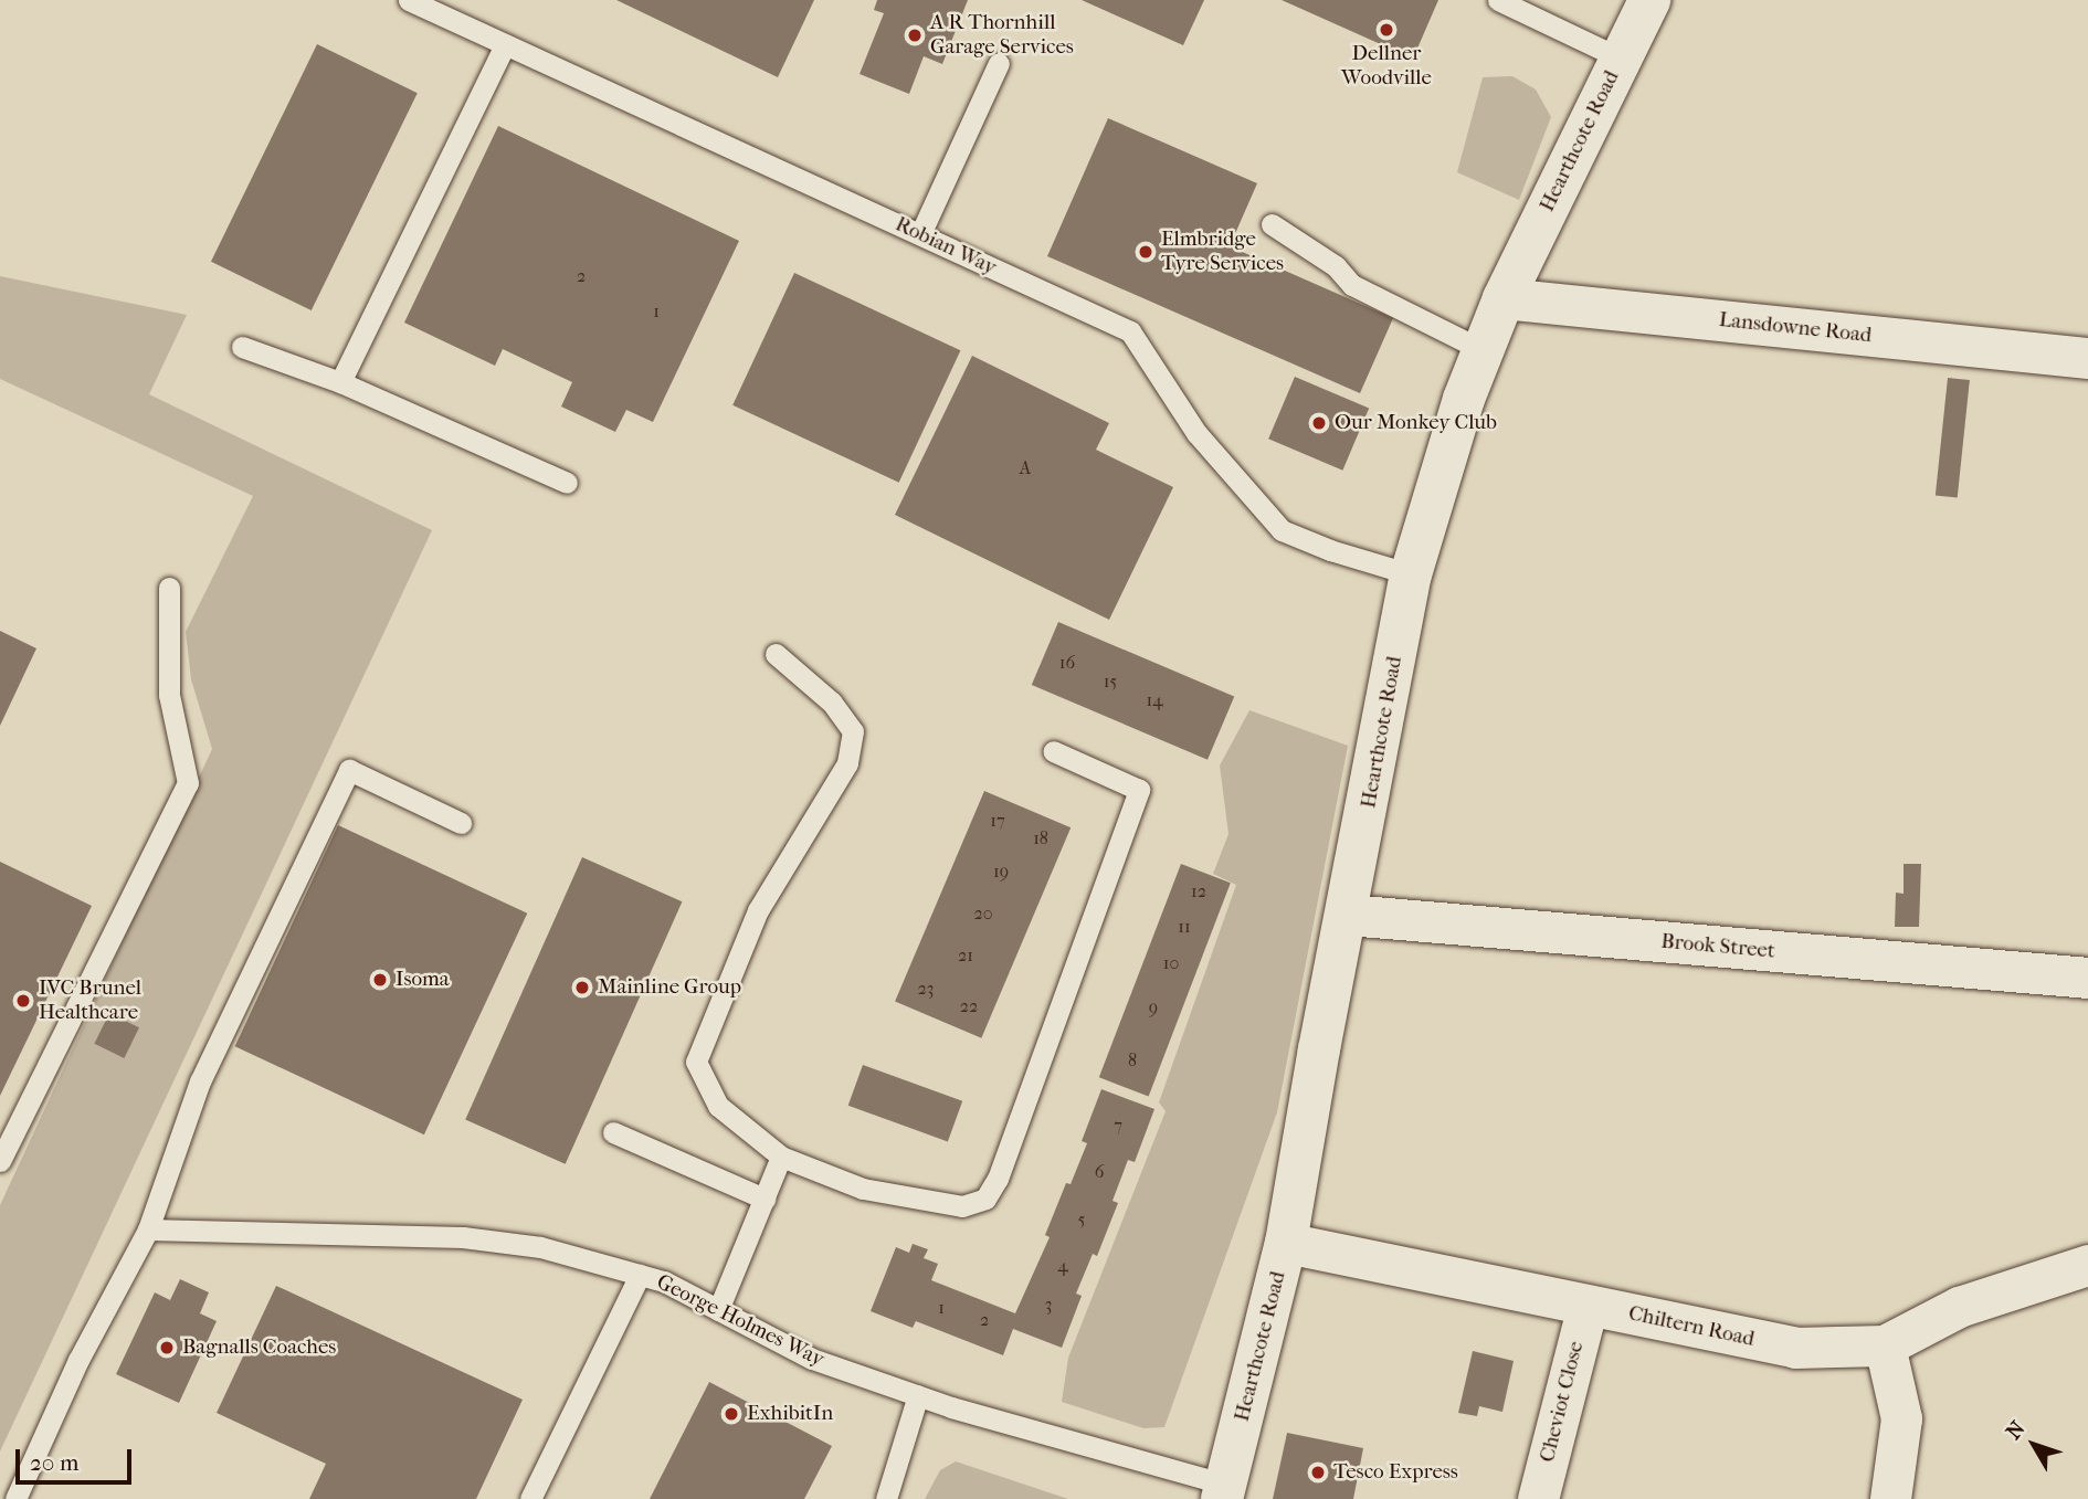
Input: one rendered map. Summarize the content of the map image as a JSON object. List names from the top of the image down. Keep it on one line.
{"streets":{"street":["Hearthcote Road","Lansdowne Road","Brook Street","Chiltern Road","Cheviot Close"],"lane":["Robian Way","George Holmes Way"]},"crossings":[["Hearthcote Road","Robian Way"],["Hearthcote Road","Lansdowne Road"],["Hearthcote Road","Brook Street"],["Hearthcote Road","George Holmes Way"],["Hearthcote Road","Chiltern Road"],["Chiltern Road","Cheviot Close"]],"places":["Dellner Woodville","A R Thornhill Garage Services","Elmbridge Tyre Services","Our Monkey Club","Isoma","Mainline Group","IVC Brunel Healthcare","Bagnalls Coaches","ExhibitIn","Tesco Express"],"house_numbers":["2","1","A","16","15","14","17","18","19","12","20","11","21","10","23","22","9","8","7","6","5","4","3","1","2"],"scale_bar":"20 m","north":"top left"}
